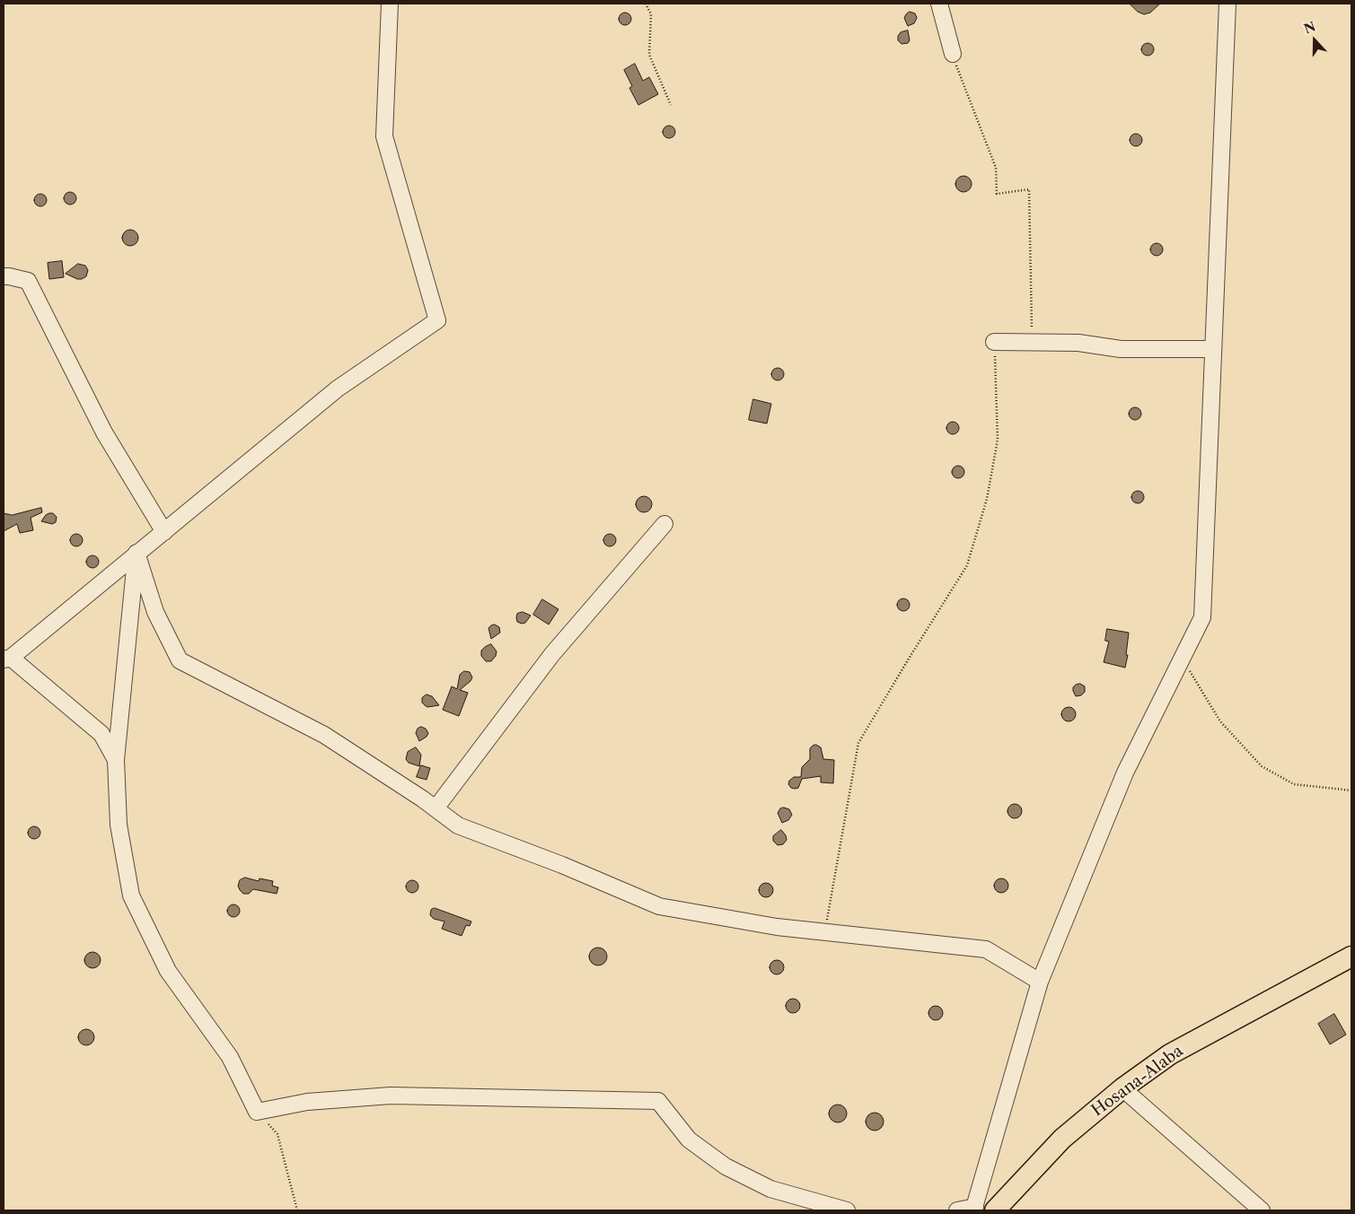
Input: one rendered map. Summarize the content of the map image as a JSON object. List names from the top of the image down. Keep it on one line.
{"streets":{"main road":["Hosana-Alaba"]},"north":"top"}
